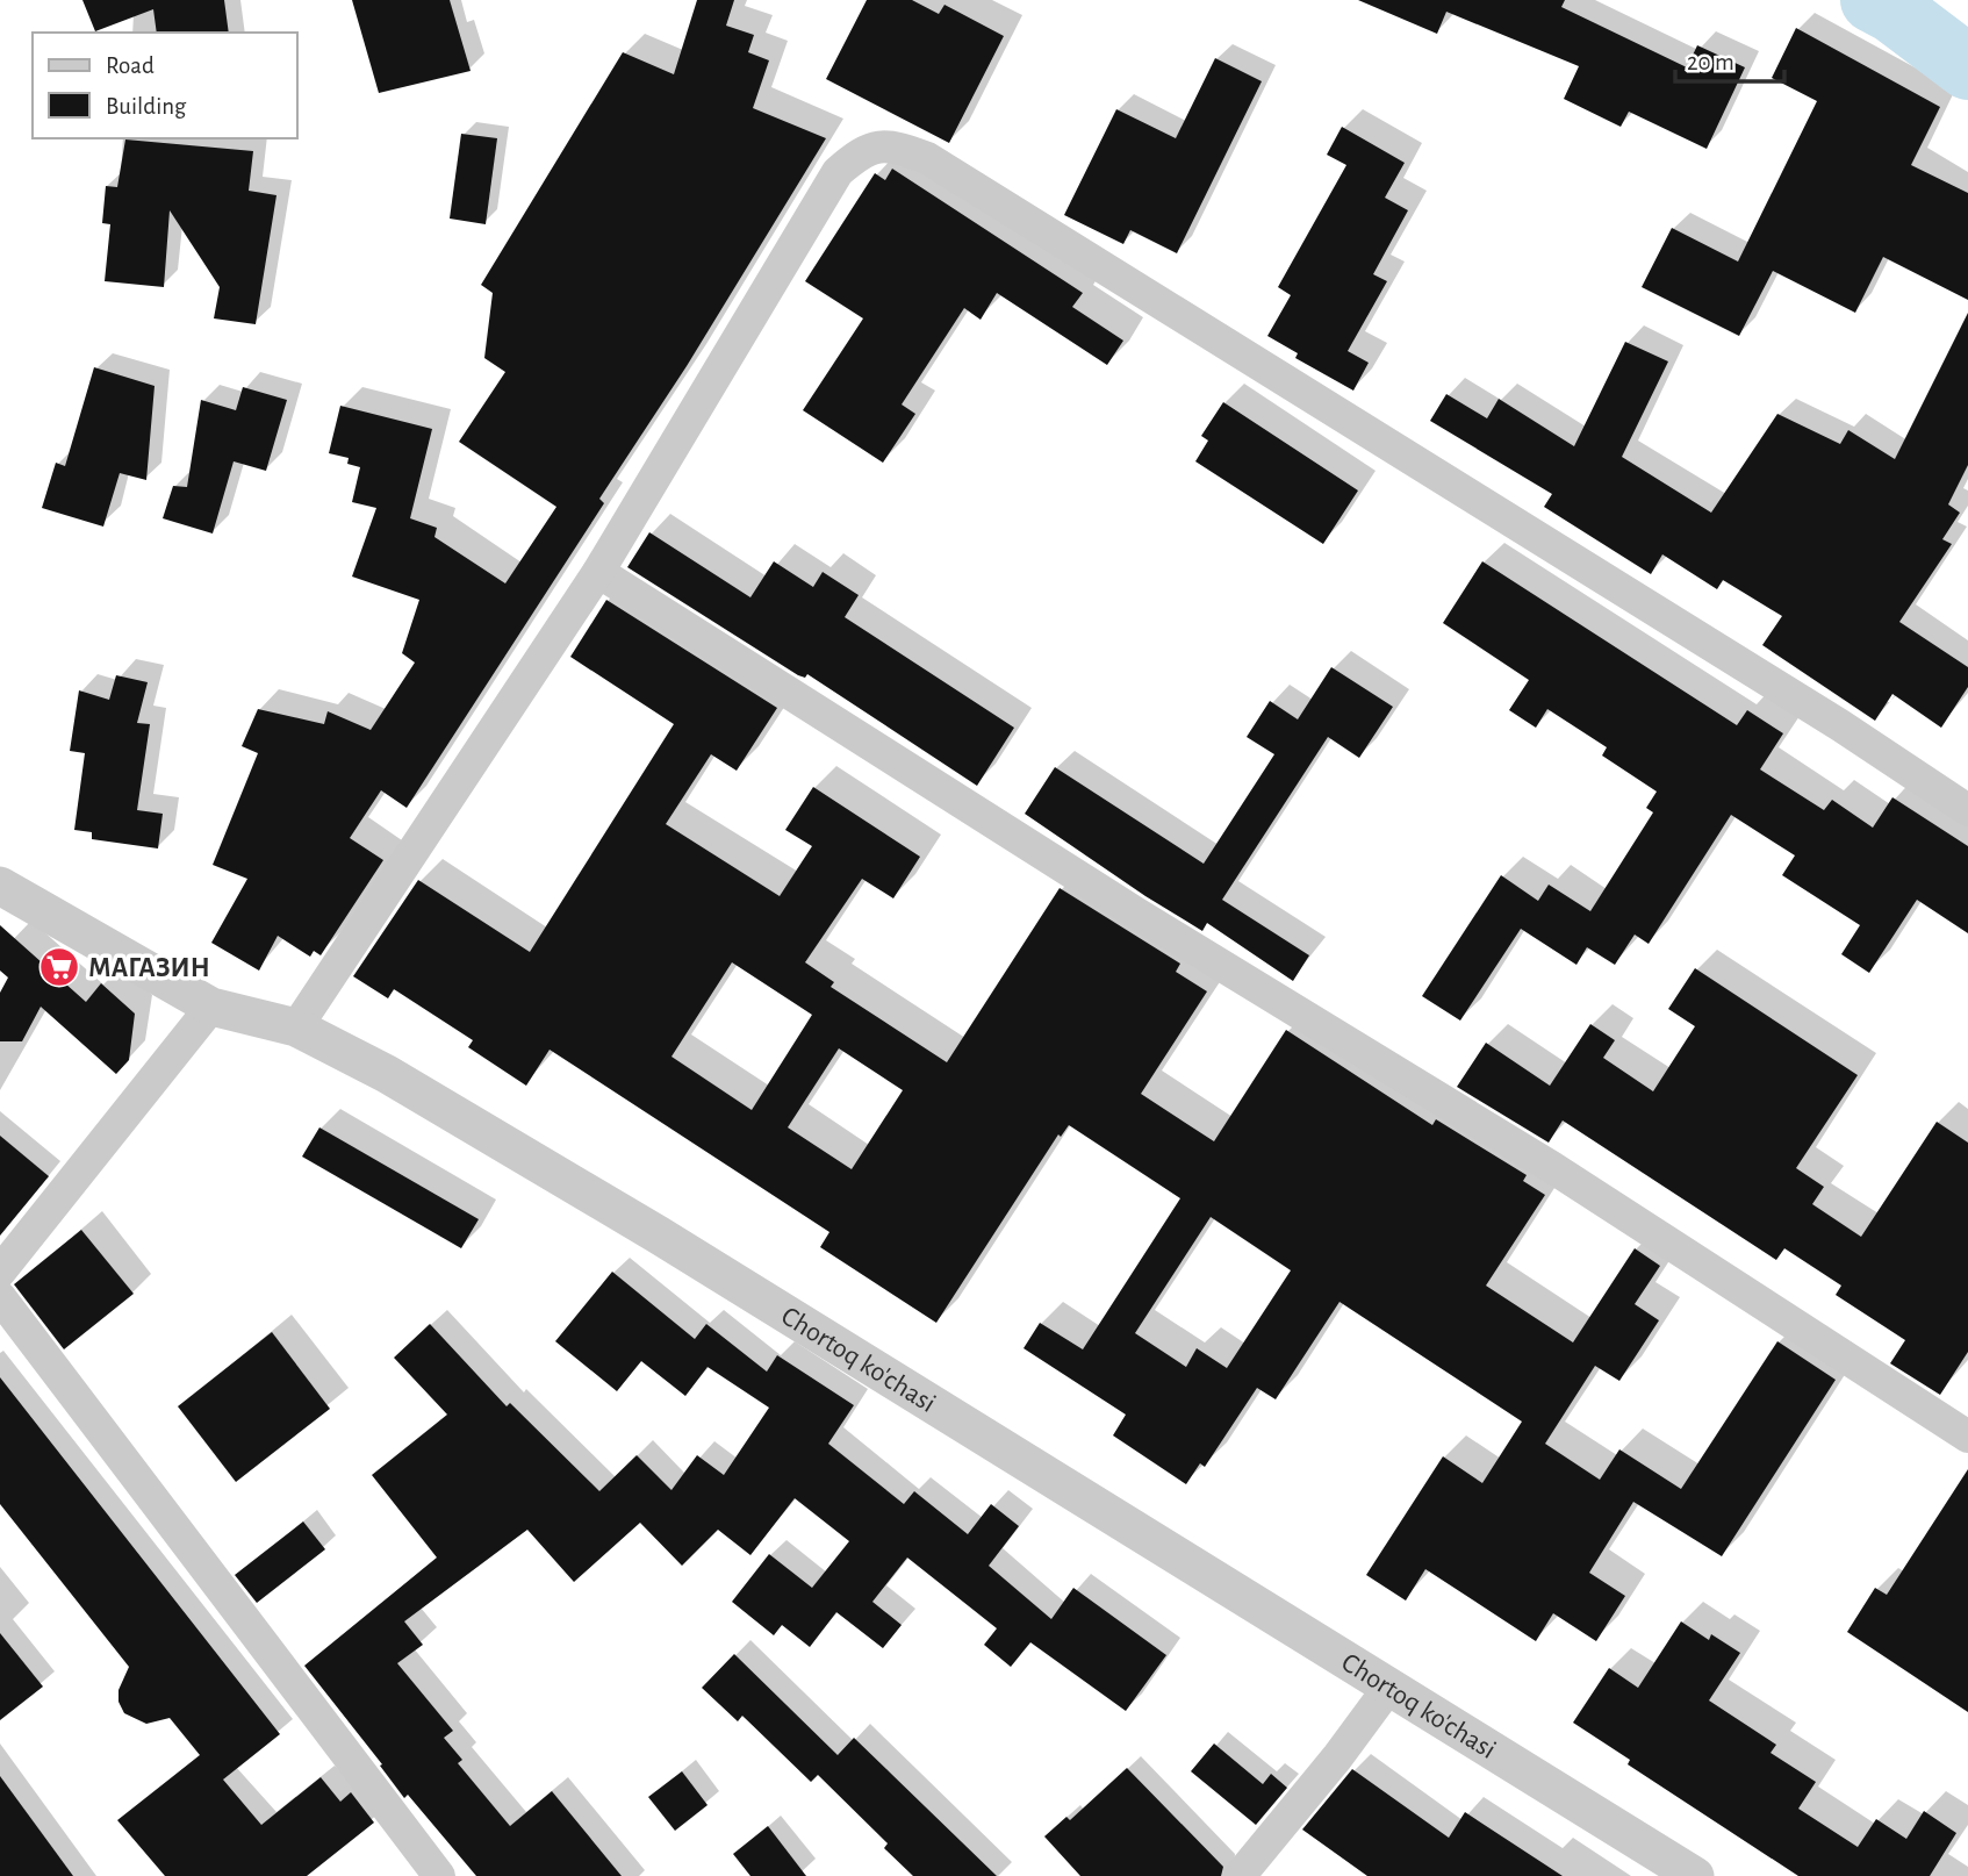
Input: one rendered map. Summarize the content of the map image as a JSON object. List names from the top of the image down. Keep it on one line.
{"streets":{"street":["Chortoq ko'chasi"]},"places":{"supermarket":["МАГАЗИН"]},"legend":["Road","Building"],"scale_bar":"20 m"}
